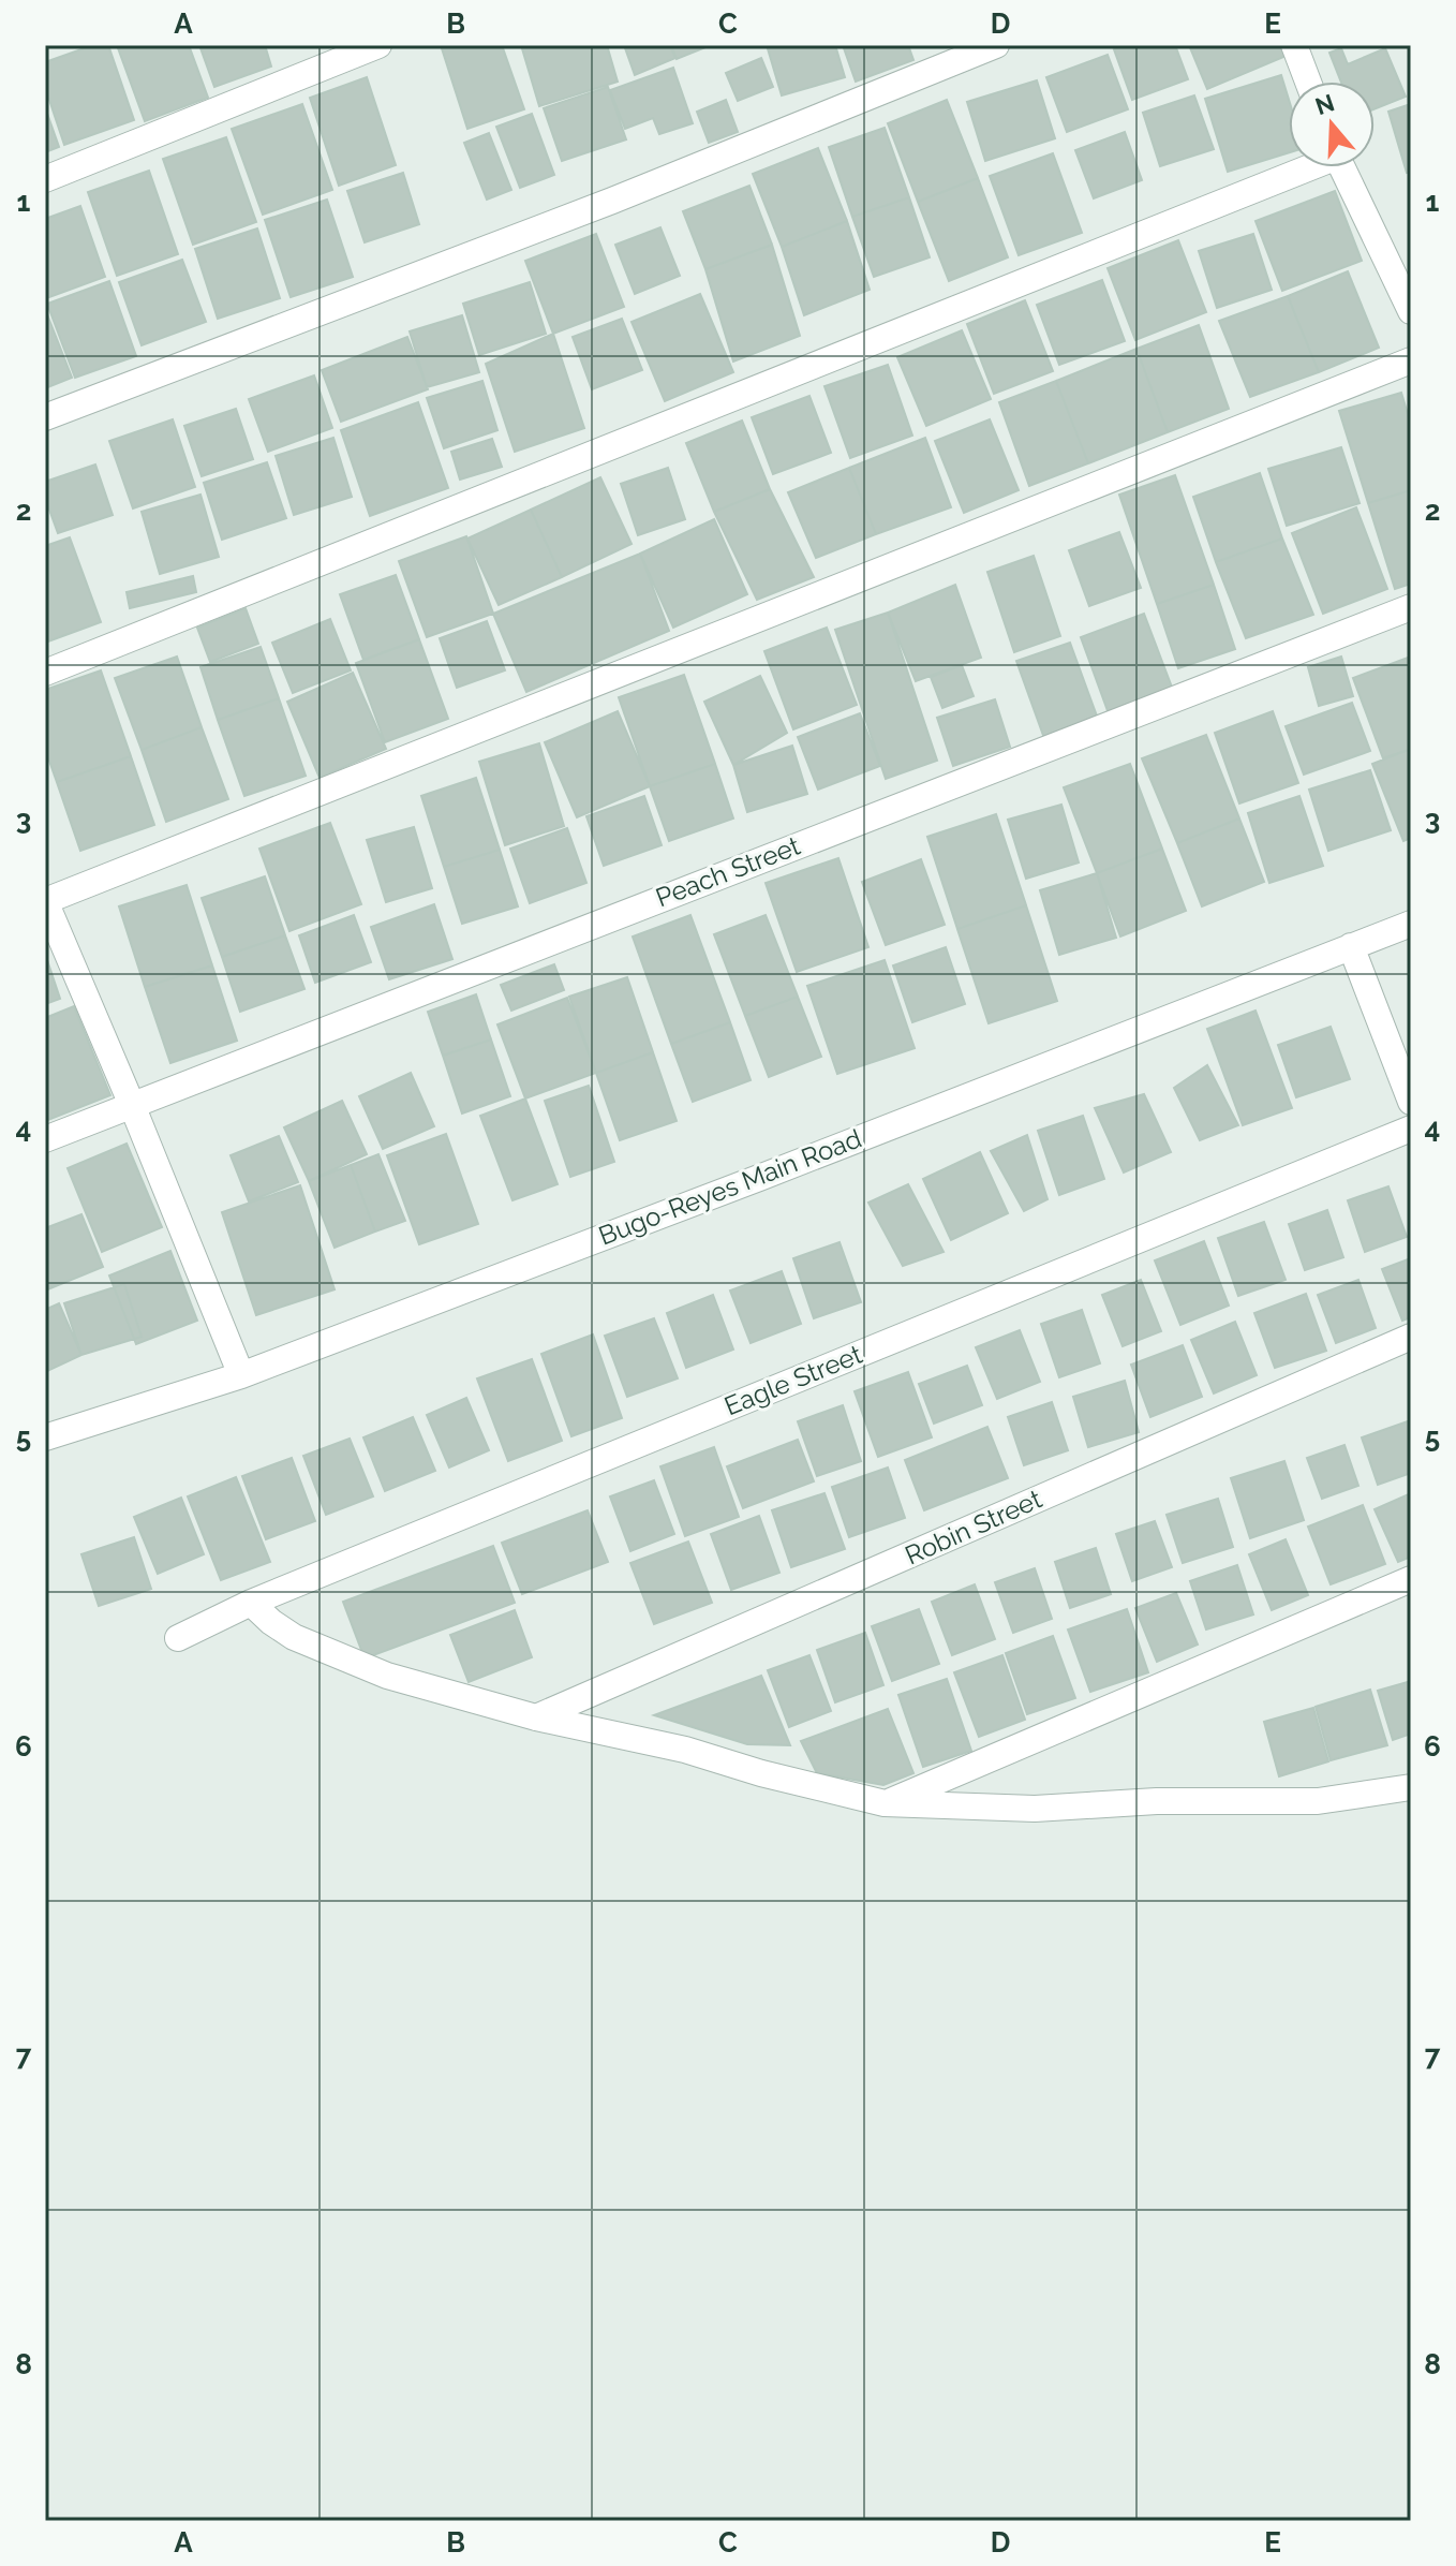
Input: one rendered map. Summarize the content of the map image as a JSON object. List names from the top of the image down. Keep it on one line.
{"streets":{"street":["Peach Street","Bugo-Reyes Main Road","Eagle Street","Robin Street"]},"north":"top","grid":{"columns":["A","B","C","D","E"],"rows":["1","2","3","4","5","6","7","8"]}}
